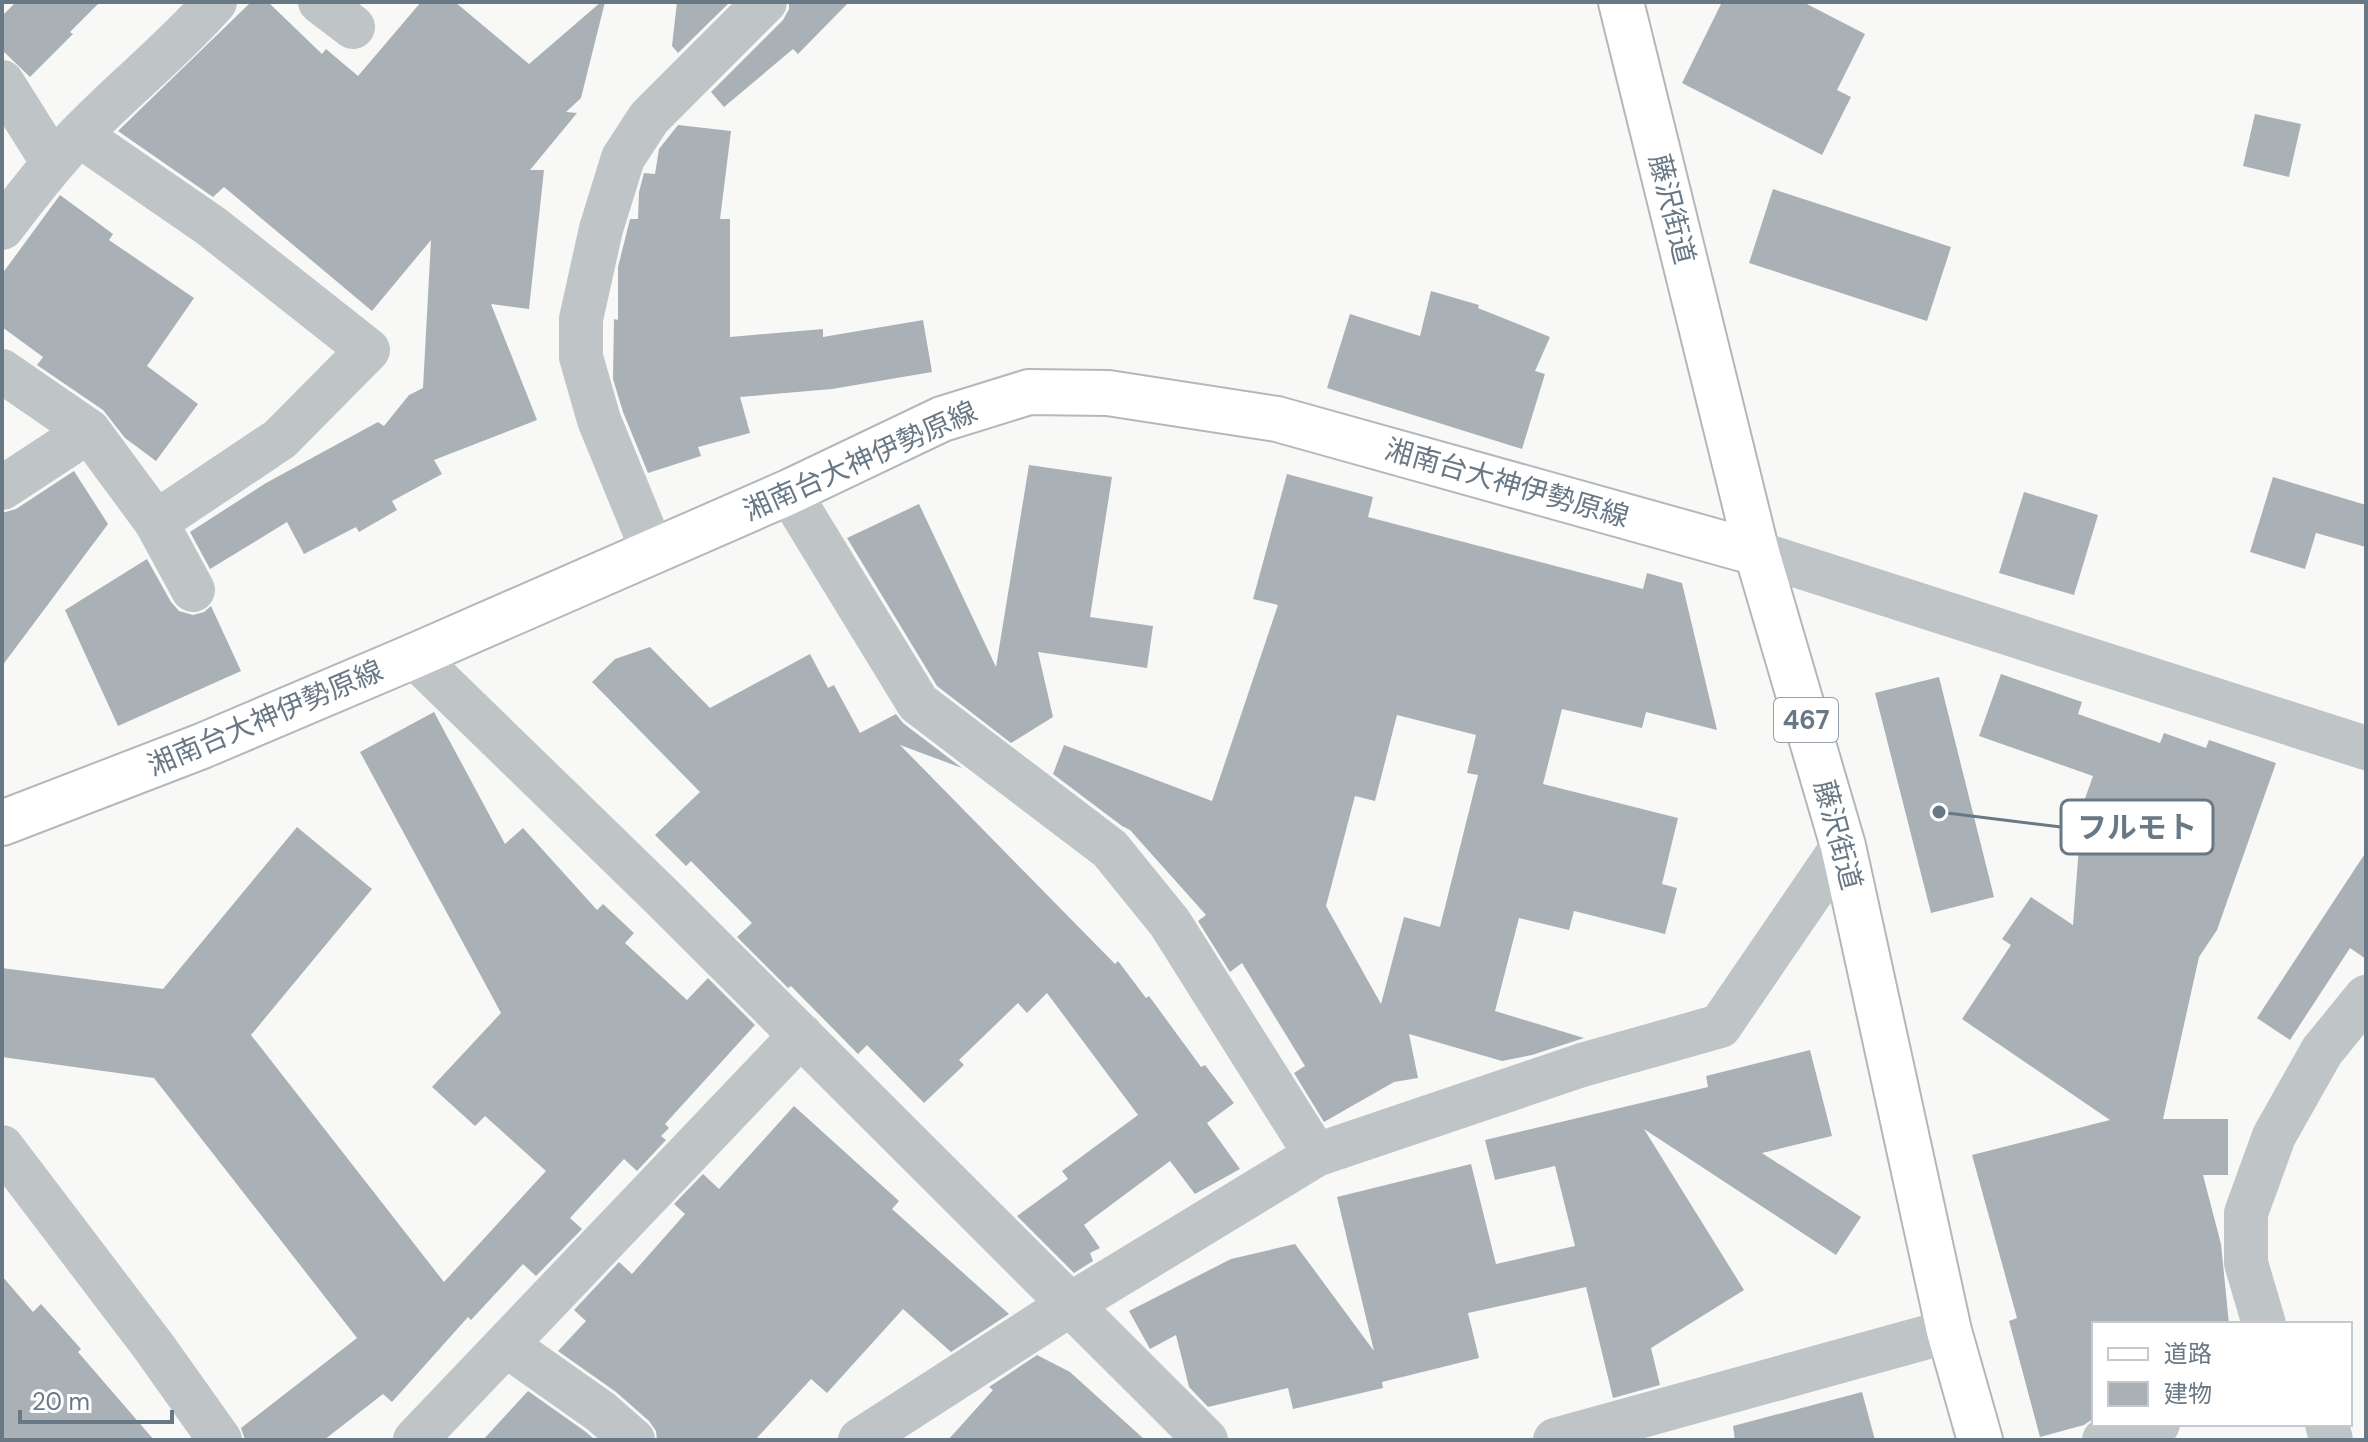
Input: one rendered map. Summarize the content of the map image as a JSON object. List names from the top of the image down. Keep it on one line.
{"streets":{"main road":["藤沢街道","湘南台大神伊勢原線","467"]},"crossings":[["藤沢街道","湘南台大神伊勢原線"]],"places":["フルモト"],"legend":["道路","建物"],"scale_bar":"20 m"}
